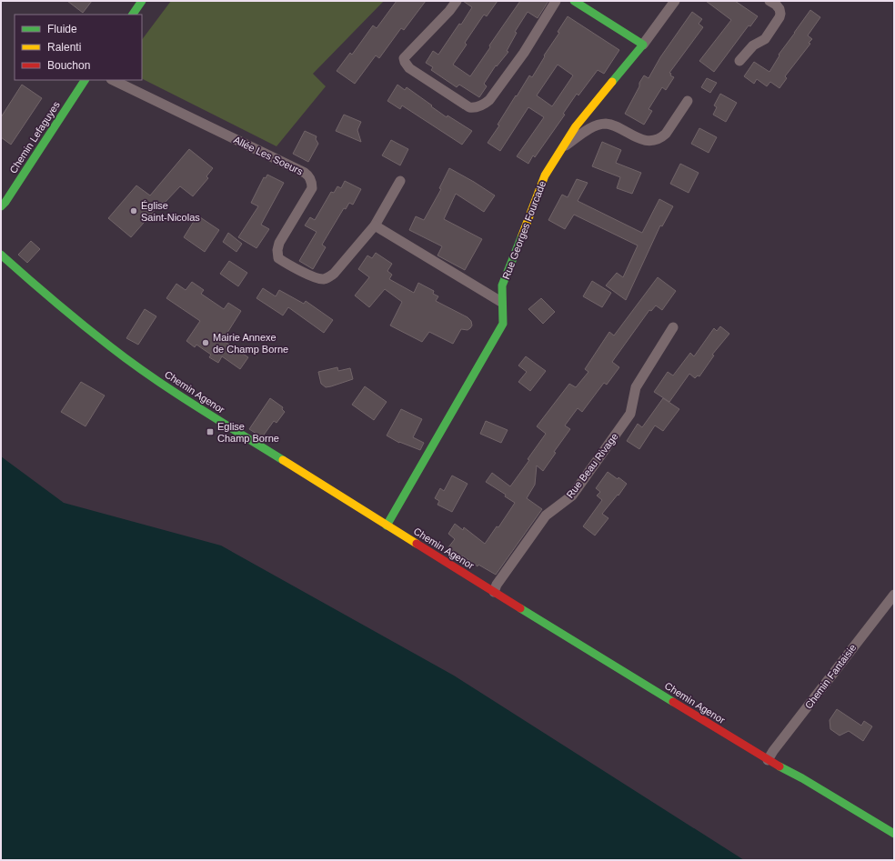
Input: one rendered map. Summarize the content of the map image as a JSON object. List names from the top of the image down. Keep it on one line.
{"streets":{"main road":["Chemin Lefaguyes","Rue Georges Fourcade","Chemin Agenor"],"street":["Allée Les Soeurs","Rue Beau Rivage","Chemin Fantaisie"]},"crossings":[["Rue Georges Fourcade","Chemin Agenor"],["Chemin Agenor","Rue Beau Rivage"],["Chemin Agenor","Chemin Fantaisie"]],"places":{"other":["Église Saint-Nicolas","Mairie Annexe de Champ Borne"],"transit":["Eglise Champ Borne"]},"legend":["Fluide","Ralenti","Bouchon"]}
